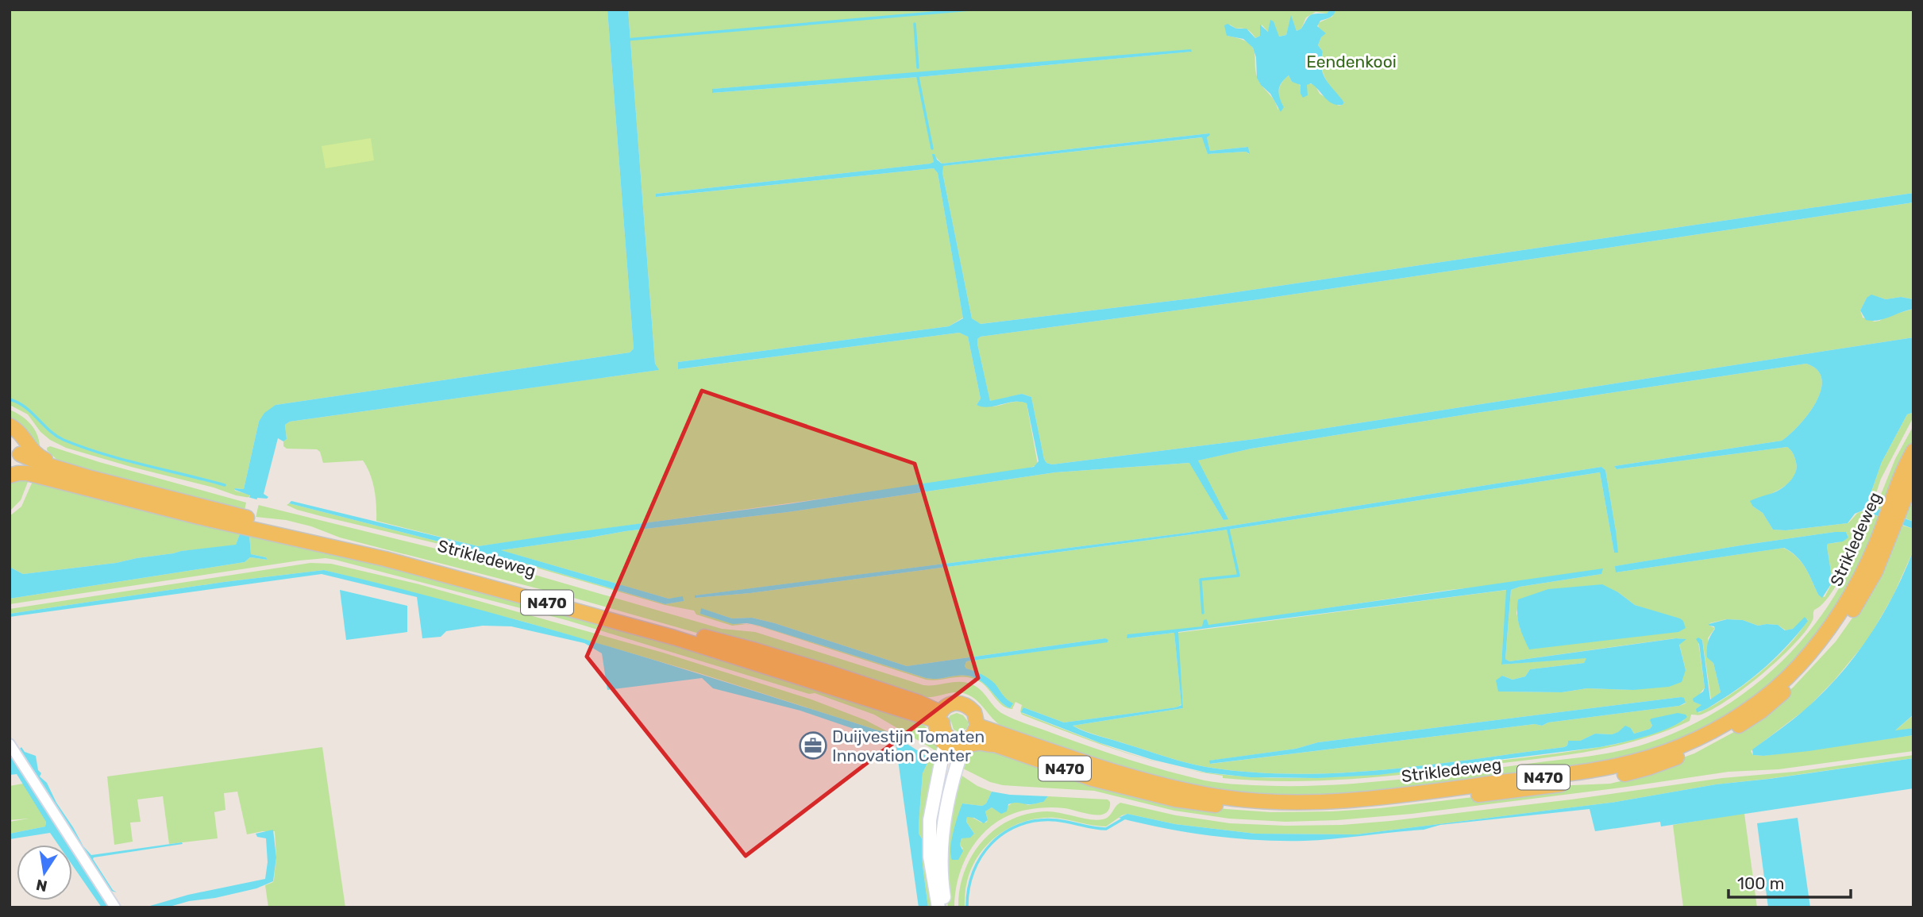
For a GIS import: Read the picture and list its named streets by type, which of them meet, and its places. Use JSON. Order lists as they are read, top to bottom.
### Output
{
  "streets": {
    "main road": ["Strikledeweg", "N470"]
  },
  "crossings": [
    ["Strikledeweg", "N470"]
  ],
  "parks": ["Eendenkooi"],
  "places": {
    "office": ["Duijvestijn Tomaten Innovation Center"]
  },
  "scale_bar": "100 m",
  "north": "bottom"
}
